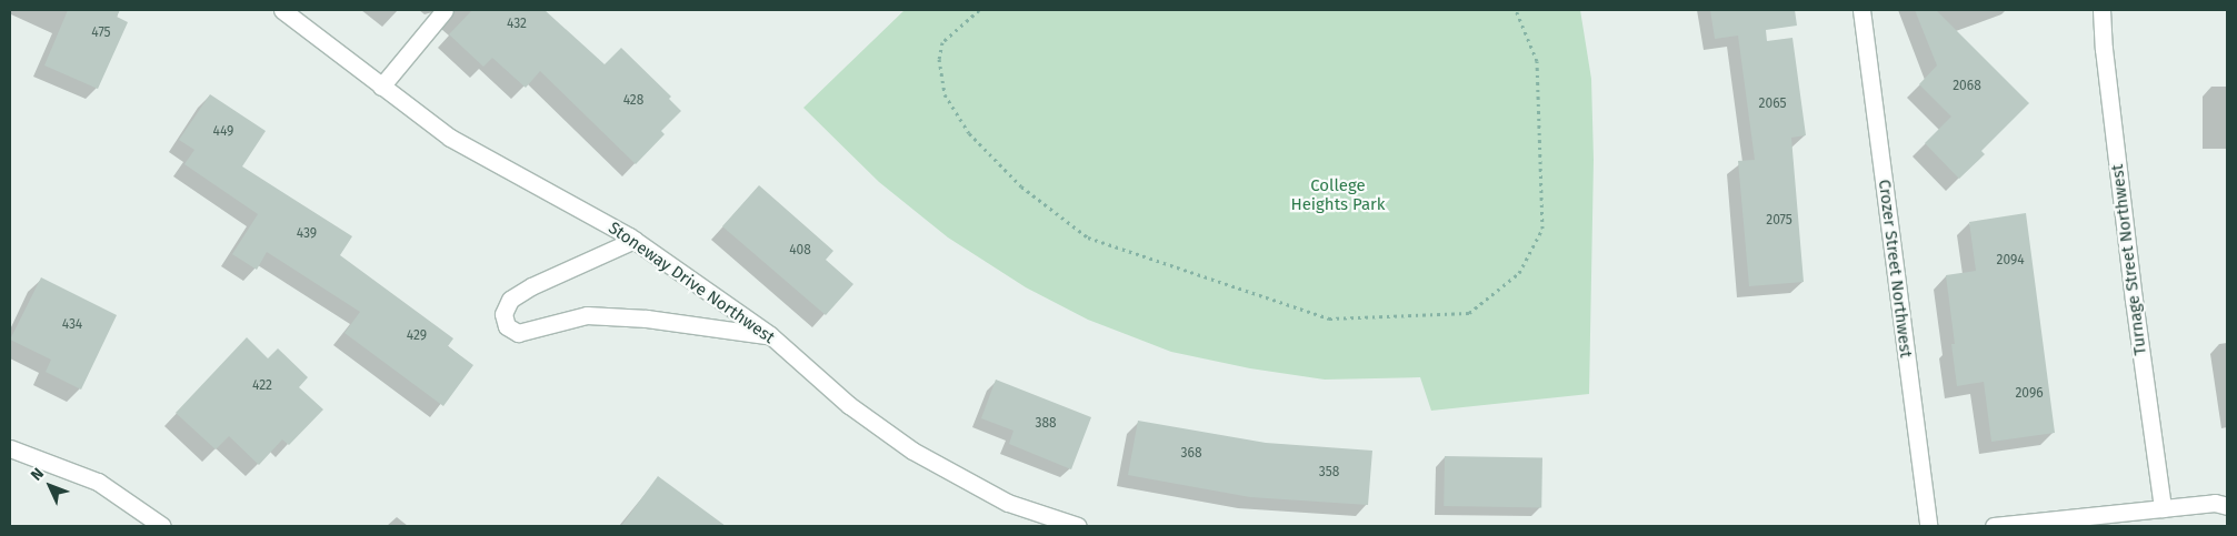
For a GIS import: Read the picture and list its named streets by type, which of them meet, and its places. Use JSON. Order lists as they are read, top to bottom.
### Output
{
  "streets": {
    "street": ["Turnage Street Northwest", "Crozer Street Northwest", "Stoneway Drive Northwest"]
  },
  "parks": ["College Heights Park"],
  "house_numbers": [
    "432",
    "475",
    "2068",
    "428",
    "2065",
    "449",
    "2075",
    "439",
    "408",
    "2094",
    "434",
    "429",
    "422",
    "2096",
    "388",
    "368",
    "358"
  ],
  "north": "top left"
}
